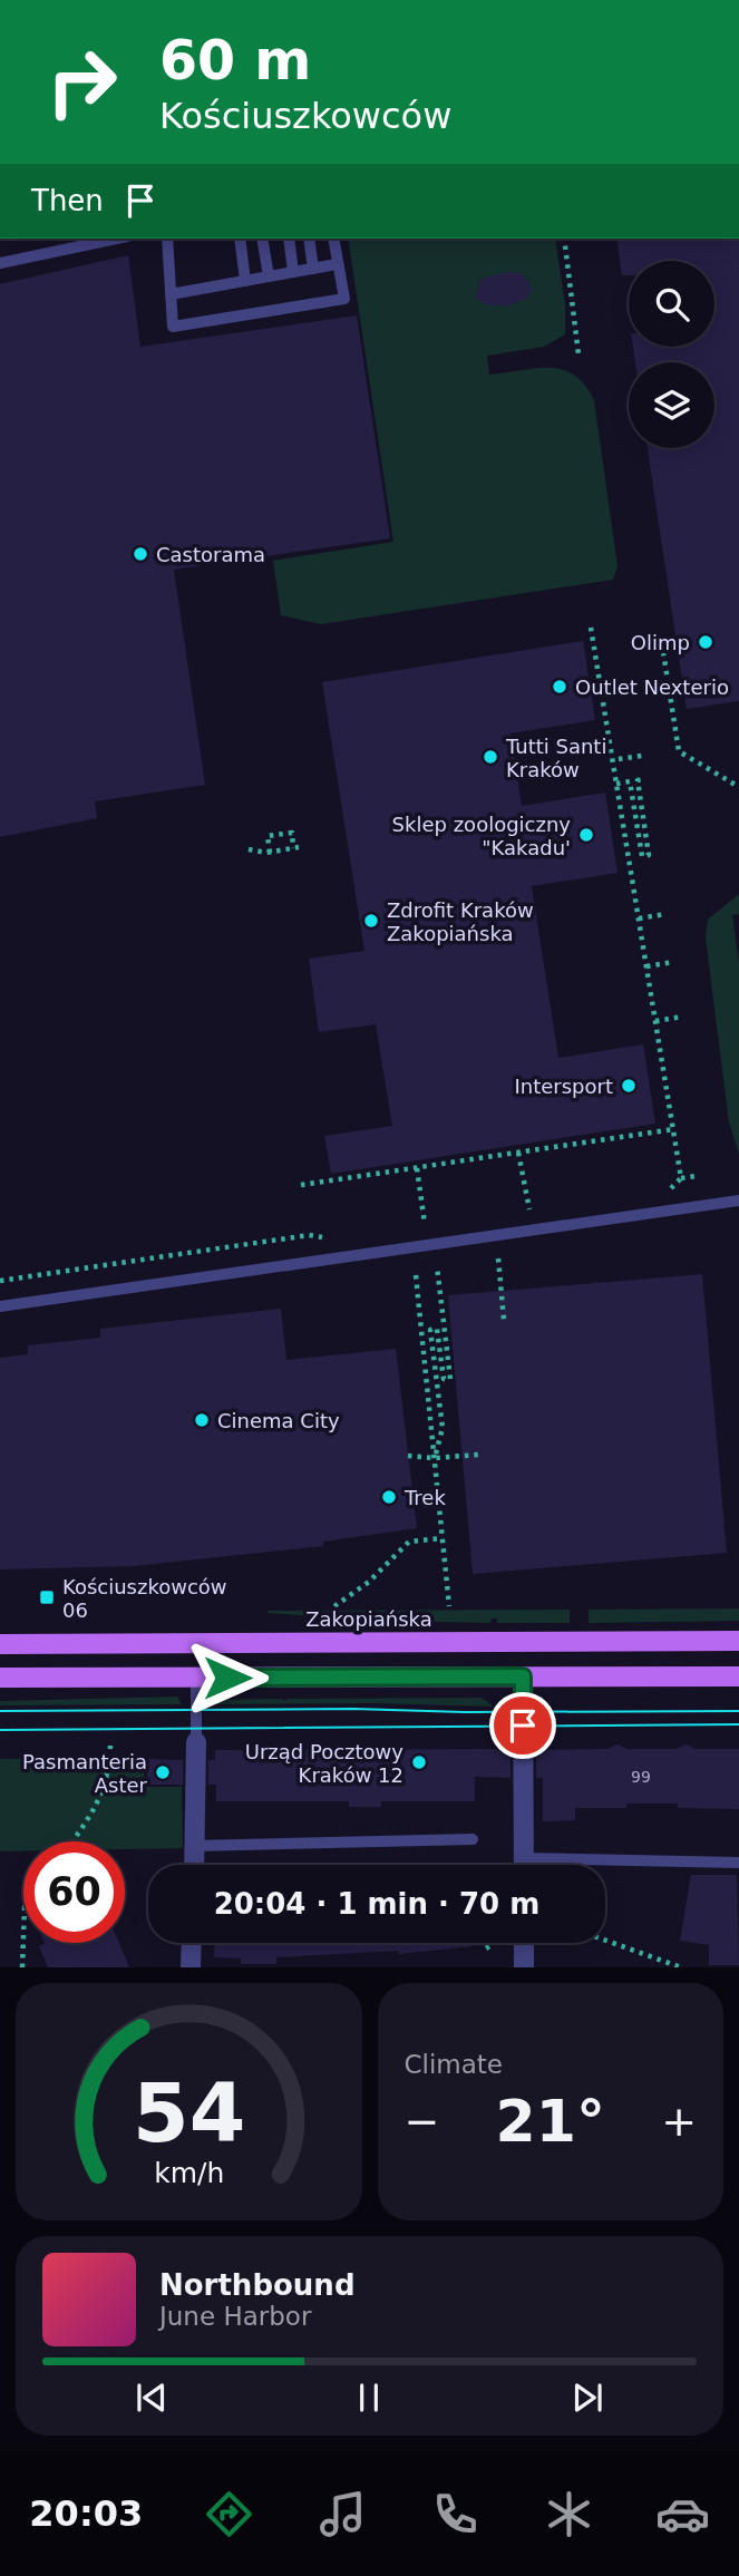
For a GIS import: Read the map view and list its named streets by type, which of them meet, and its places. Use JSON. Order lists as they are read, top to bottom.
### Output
{
  "streets": {
    "main road": ["Zakopiańska"]
  },
  "places": {
    "other": [
      "Castorama",
      "Olimp",
      "Outlet Nexterio",
      "Tutti Santi Kraków",
      "Sklep zoologiczny \"Kakadu'",
      "Zdrofit Kraków Zakopiańska",
      "Intersport",
      "Cinema City",
      "Trek",
      "Urząd Pocztowy Kraków 12",
      "Pasmanteria Aster"
    ],
    "transit": ["Kościuszkowców 06"]
  },
  "house_numbers": ["99"],
  "page": {
    "turn": ["60 m", "Kościuszkowców"],
    "then": "Then",
    "limit": "60",
    "trip": "20:04 · 1 min · 70 m",
    "tile": "Climate",
    "heat": ["−", "21°", "+"],
    "song": ["Northbound", "June Harbor"],
    "tabs": "20:03",
    "gauge": ["54", "km/h"]
  }
}
